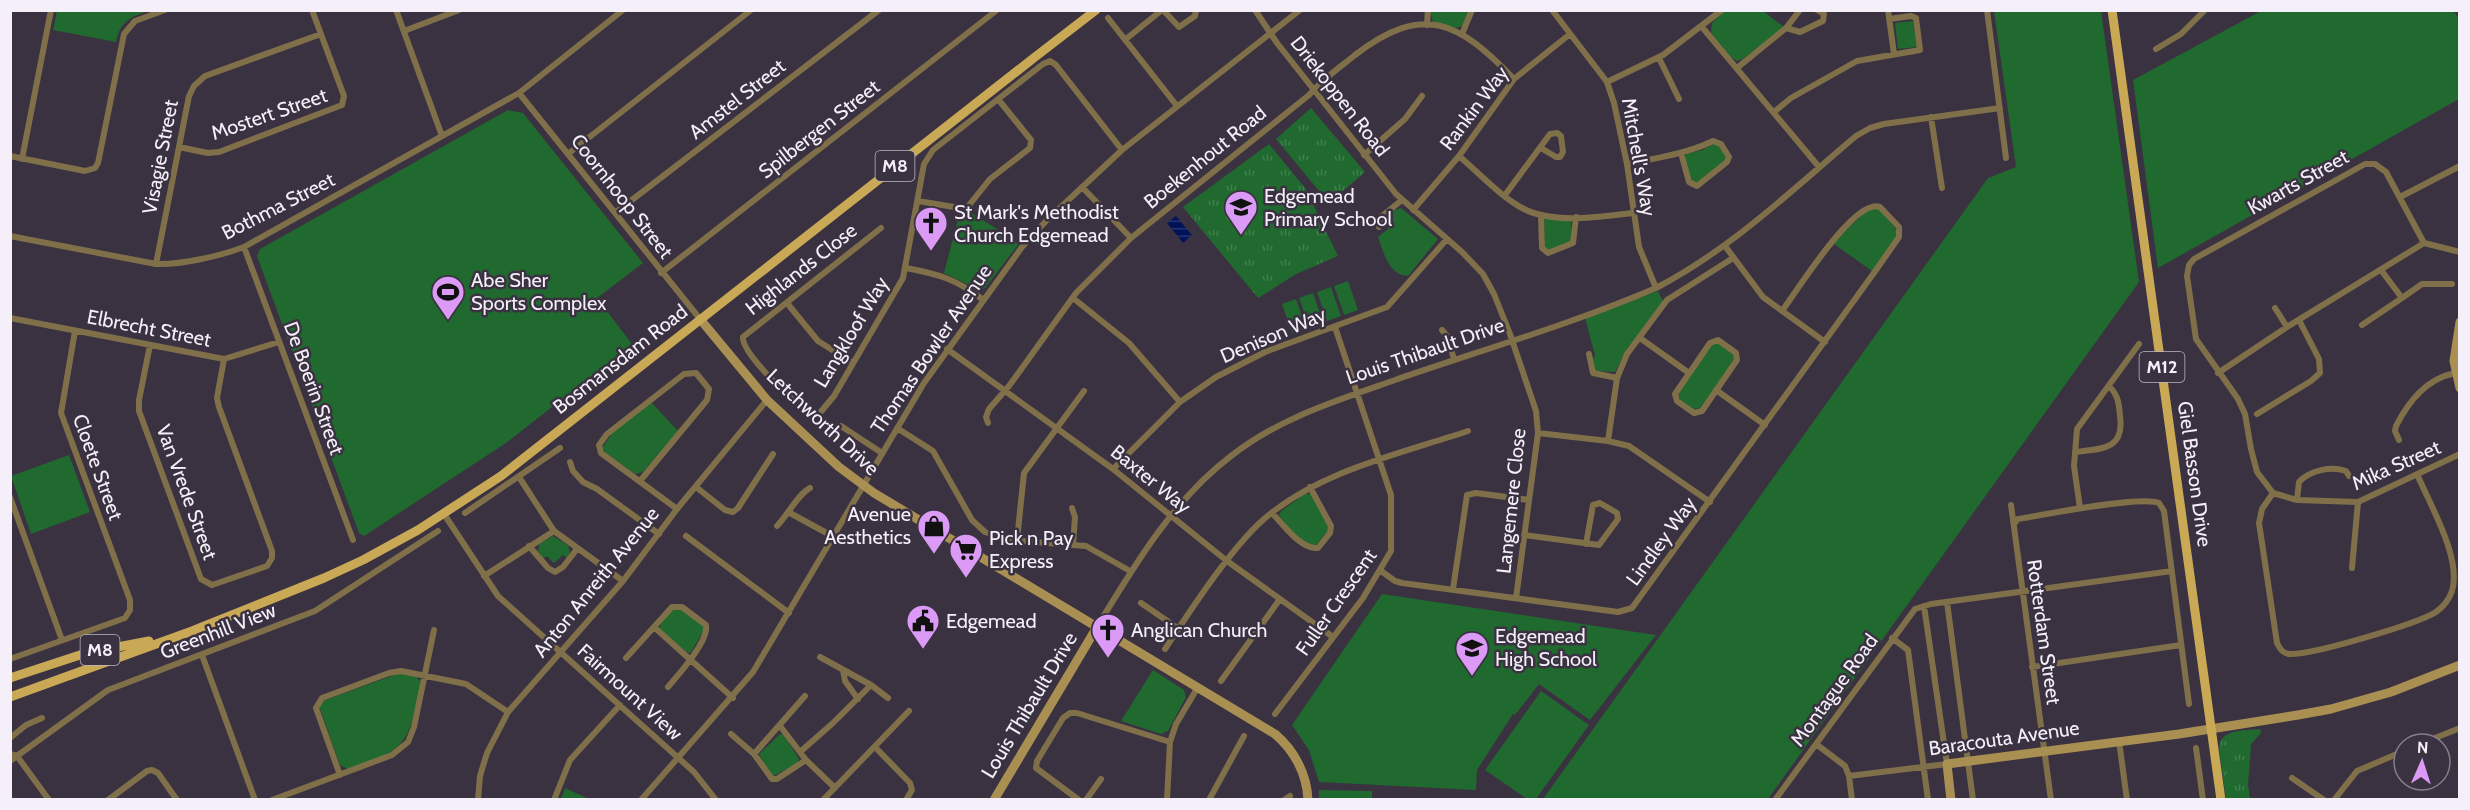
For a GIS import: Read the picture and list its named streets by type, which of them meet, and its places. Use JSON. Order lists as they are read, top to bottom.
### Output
{
  "streets": {
    "main road": [
      "M8",
      "Bosmansdam Road",
      "M12",
      "Giel Basson Drive"
    ],
    "street": [
      "Driekoppen Road",
      "Amstel Street",
      "Rankin Way",
      "Mostert Street",
      "Spilbergen Street",
      "Visagie Street",
      "Boekenhout Road",
      "Mitchell's Way",
      "Kwarts Street",
      "Coornhoop Street",
      "Bothma Street",
      "Highlands Close",
      "Elbrecht Street",
      "Langkloof Way",
      "Denison Way",
      "Thomas Bowler Avenue",
      "Louis Thibault Drive",
      "De Boerin Street",
      "Letchworth Drive",
      "Mika Street",
      "Cloete Street",
      "Baxter Way",
      "Van Vrede Street",
      "Langemere Close",
      "Lindley Way",
      "Anton Anreith Avenue",
      "Fuller Crescent",
      "Greenhill View",
      "Rotterdam Street",
      "Montague Road",
      "Fairmount View",
      "Baracouta Avenue"
    ]
  },
  "crossings": [
    ["Driekoppen Road", "Rankin Way"],
    ["Driekoppen Road", "Boekenhout Road"],
    ["Driekoppen Road", "Denison Way"],
    ["Driekoppen Road", "Thomas Bowler Avenue"],
    ["Driekoppen Road", "Louis Thibault Drive"],
    ["Driekoppen Road", "Langemere Close"],
    ["Amstel Street", "Coornhoop Street"],
    ["Rankin Way", "Mitchell's Way"],
    ["Mostert Street", "Visagie Street"],
    ["Spilbergen Street", "Coornhoop Street"],
    ["Visagie Street", "Bothma Street"],
    ["Boekenhout Road", "Baxter Way"],
    ["Mitchell's Way", "Louis Thibault Drive"],
    ["Coornhoop Street", "Bothma Street"],
    ["Coornhoop Street", "Bosmansdam Road"],
    ["Coornhoop Street", "Letchworth Drive"],
    ["Bothma Street", "De Boerin Street"],
    ["Highlands Close", "Langkloof Way"],
    ["Elbrecht Street", "De Boerin Street"],
    ["Elbrecht Street", "Cloete Street"],
    ["Elbrecht Street", "Van Vrede Street"],
    ["Langkloof Way", "Thomas Bowler Avenue"],
    ["Denison Way", "Baxter Way"],
    ["Denison Way", "Fuller Crescent"],
    ["Thomas Bowler Avenue", "Letchworth Drive"],
    ["Thomas Bowler Avenue", "Baxter Way"],
    ["Thomas Bowler Avenue", "Fairmount View"],
    ["Louis Thibault Drive", "Letchworth Drive"],
    ["Louis Thibault Drive", "Baxter Way"],
    ["Louis Thibault Drive", "Langemere Close"],
    ["Louis Thibault Drive", "Fuller Crescent"],
    ["Bosmansdam Road", "Letchworth Drive"],
    ["Bosmansdam Road", "Fairmount View"],
    ["Letchworth Drive", "Anton Anreith Avenue"],
    ["Giel Basson Drive", "Baracouta Avenue"],
    ["Baxter Way", "Fuller Crescent"],
    ["Langemere Close", "Lindley Way"],
    ["Lindley Way", "Fuller Crescent"],
    ["Anton Anreith Avenue", "Fairmount View"],
    ["Rotterdam Street", "Baracouta Avenue"]
  ],
  "places": {
    "school or university": ["Edgemead Primary School", "Edgemead High School"],
    "church": ["St Mark's Methodist Church Edgemead", "Anglican Church"],
    "sports": ["Abe Sher Sports Complex"],
    "shop": ["Avenue Aesthetics"],
    "supermarket": ["Pick n Pay Express"],
    "public building": ["Edgemead"]
  },
  "north": "top"
}
